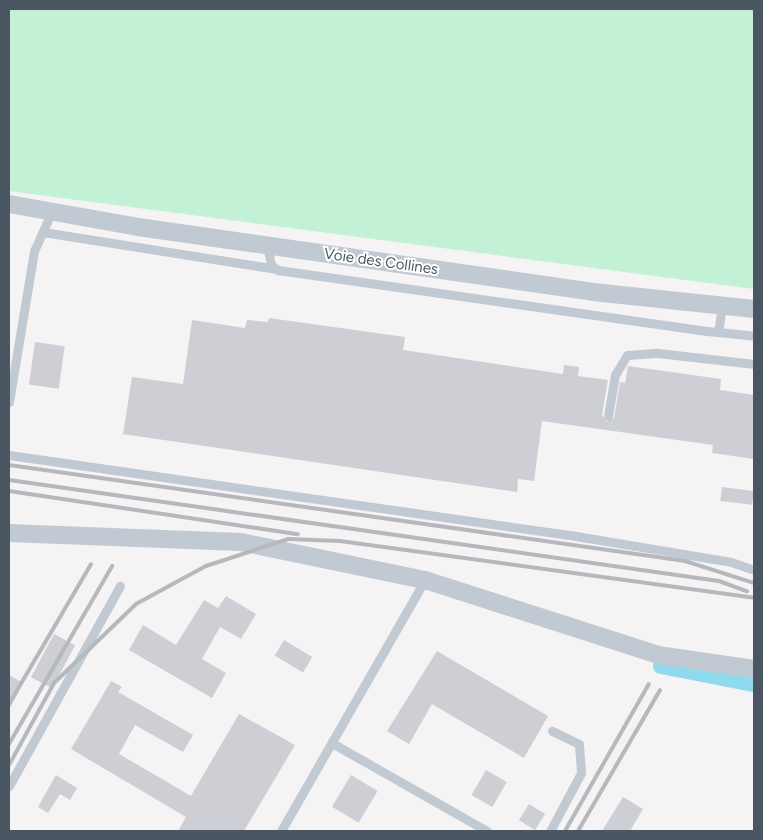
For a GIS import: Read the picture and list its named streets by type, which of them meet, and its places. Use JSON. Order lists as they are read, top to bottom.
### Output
{
  "streets": {
    "street": ["Voie des Collines"]
  }
}
